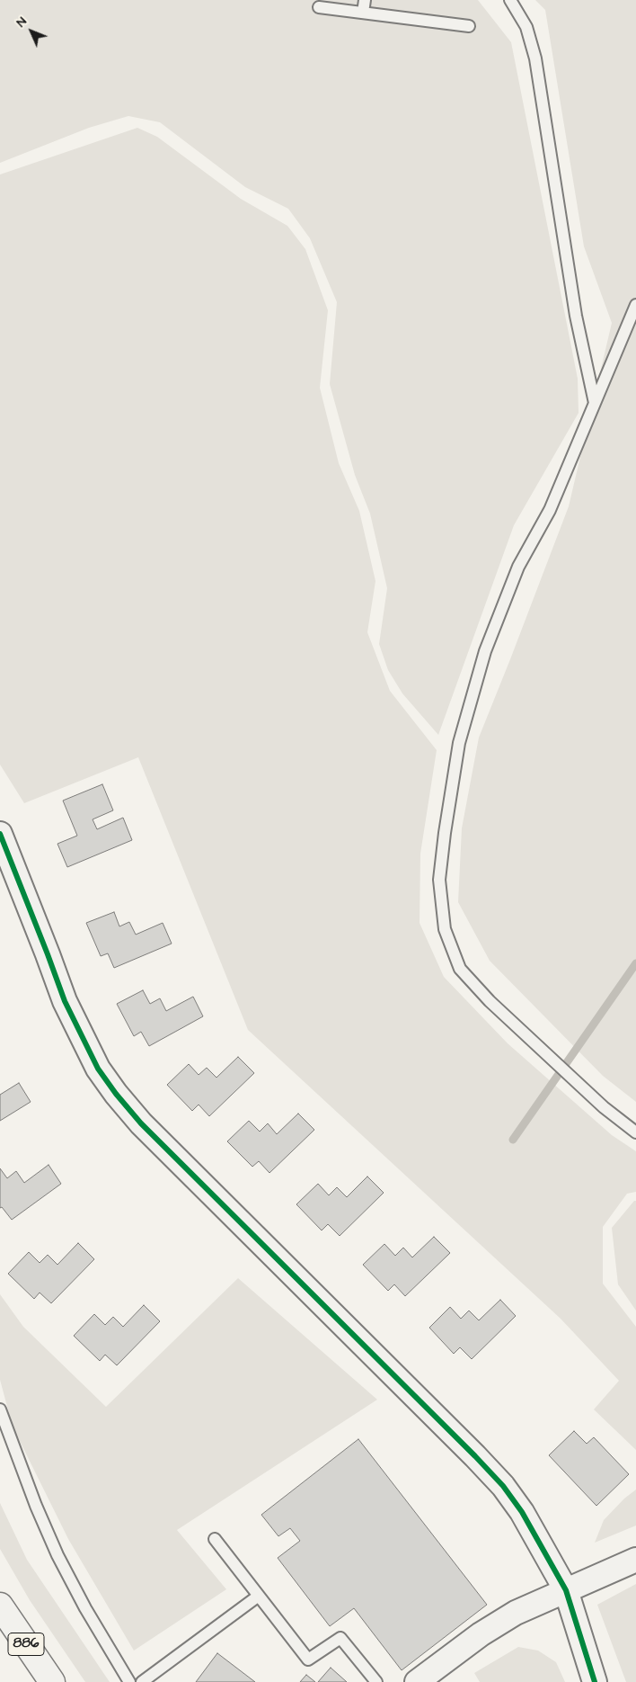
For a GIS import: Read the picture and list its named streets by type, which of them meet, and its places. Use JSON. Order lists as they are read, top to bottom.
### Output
{
  "streets": {
    "main road": ["886"]
  },
  "north": "top left"
}
